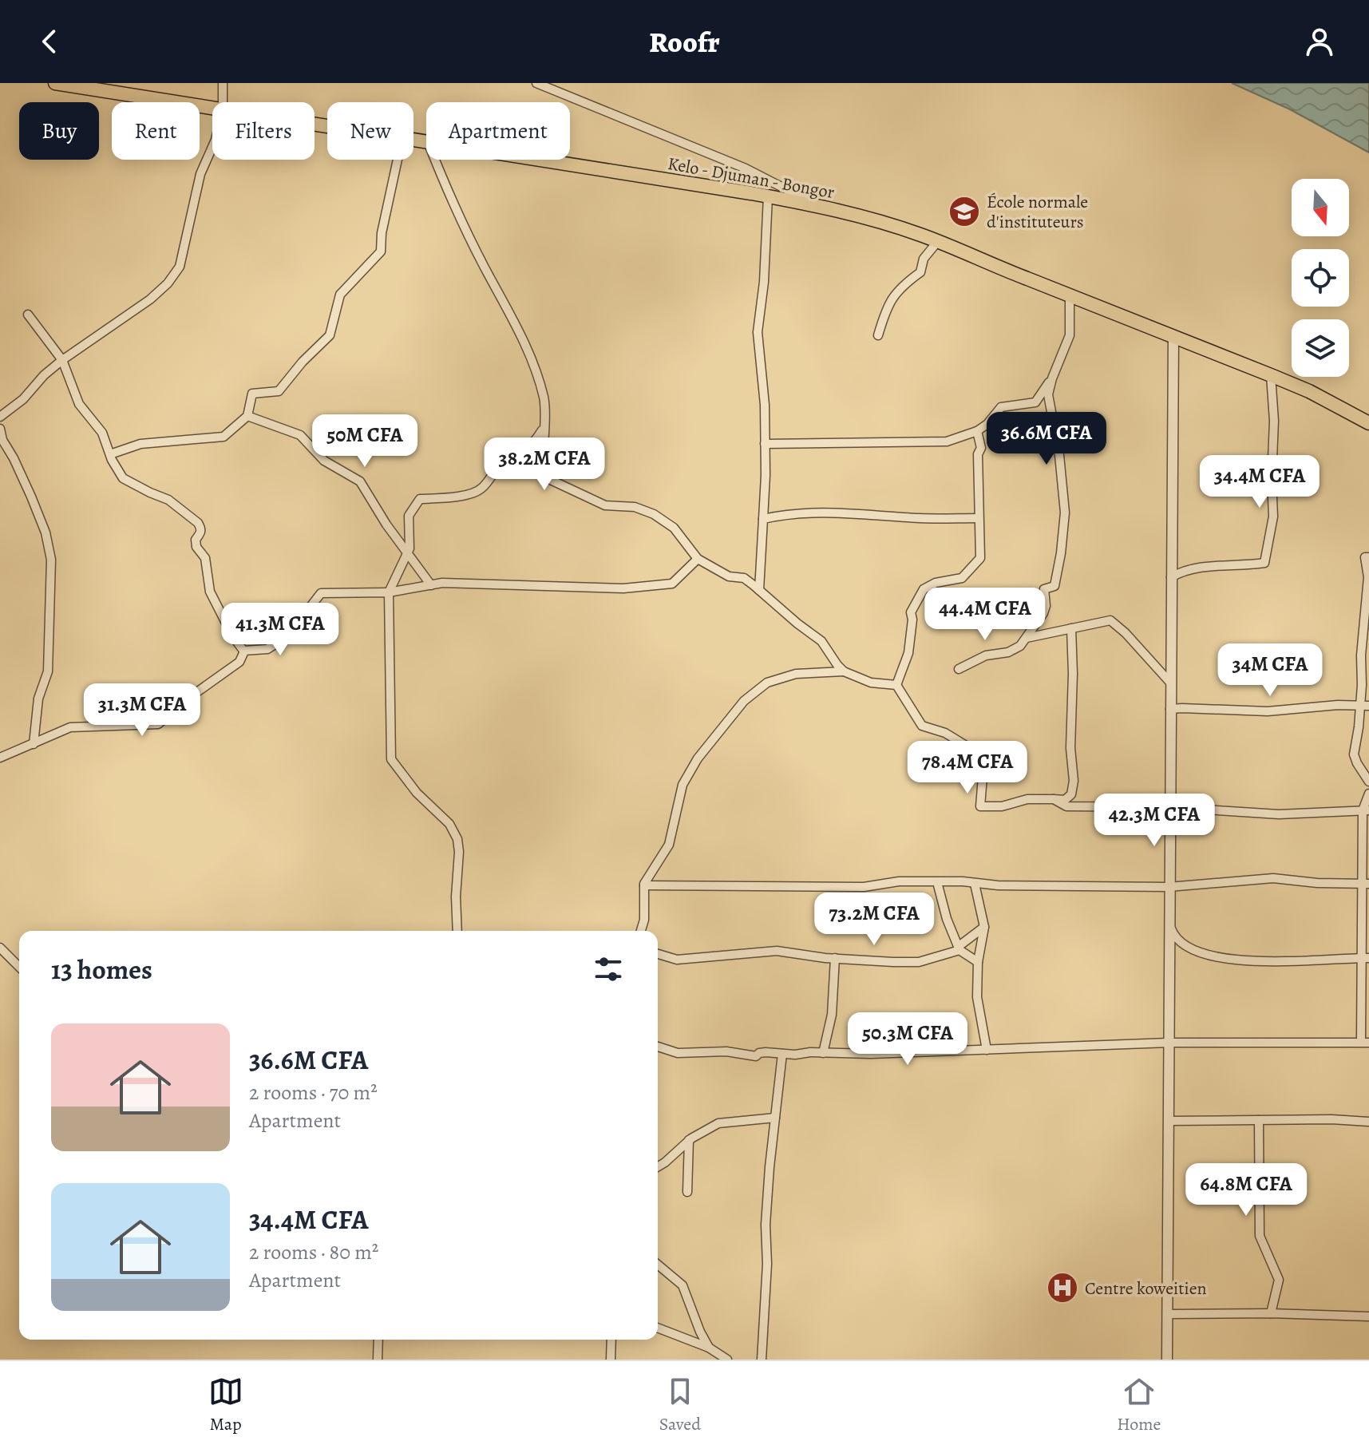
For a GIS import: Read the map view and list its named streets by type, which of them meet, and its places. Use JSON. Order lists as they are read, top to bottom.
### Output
{
  "streets": {
    "highway": ["Kelo - Djuman - Bongor"]
  },
  "places": {
    "school or university": ["École normale d'instituteurs"],
    "hospital": ["Centre koweitien"]
  },
  "north": "bottom",
  "page": {
    "header": "Roofr",
    "chip": [
      "Buy",
      "Rent",
      "Filters",
      "New",
      "Apartment"
    ],
    "price": [
      "36.6M CFA",
      "50M CFA",
      "38.2M CFA",
      "34.4M CFA",
      "44.4M CFA",
      "41.3M CFA",
      "34M CFA",
      "31.3M CFA",
      "78.4M CFA",
      "42.3M CFA",
      "73.2M CFA",
      "50.3M CFA",
      "64.8M CFA"
    ],
    "heading": "13 homes",
    "list": [
      {
        "name": "36.6M CFA",
        "note": "2 rooms · 70 m² · Apartment"
      },
      {
        "name": "34.4M CFA",
        "note": "2 rooms · 80 m² · Apartment"
      }
    ],
    "tabs": ["Map", "Saved", "Home"]
  }
}
